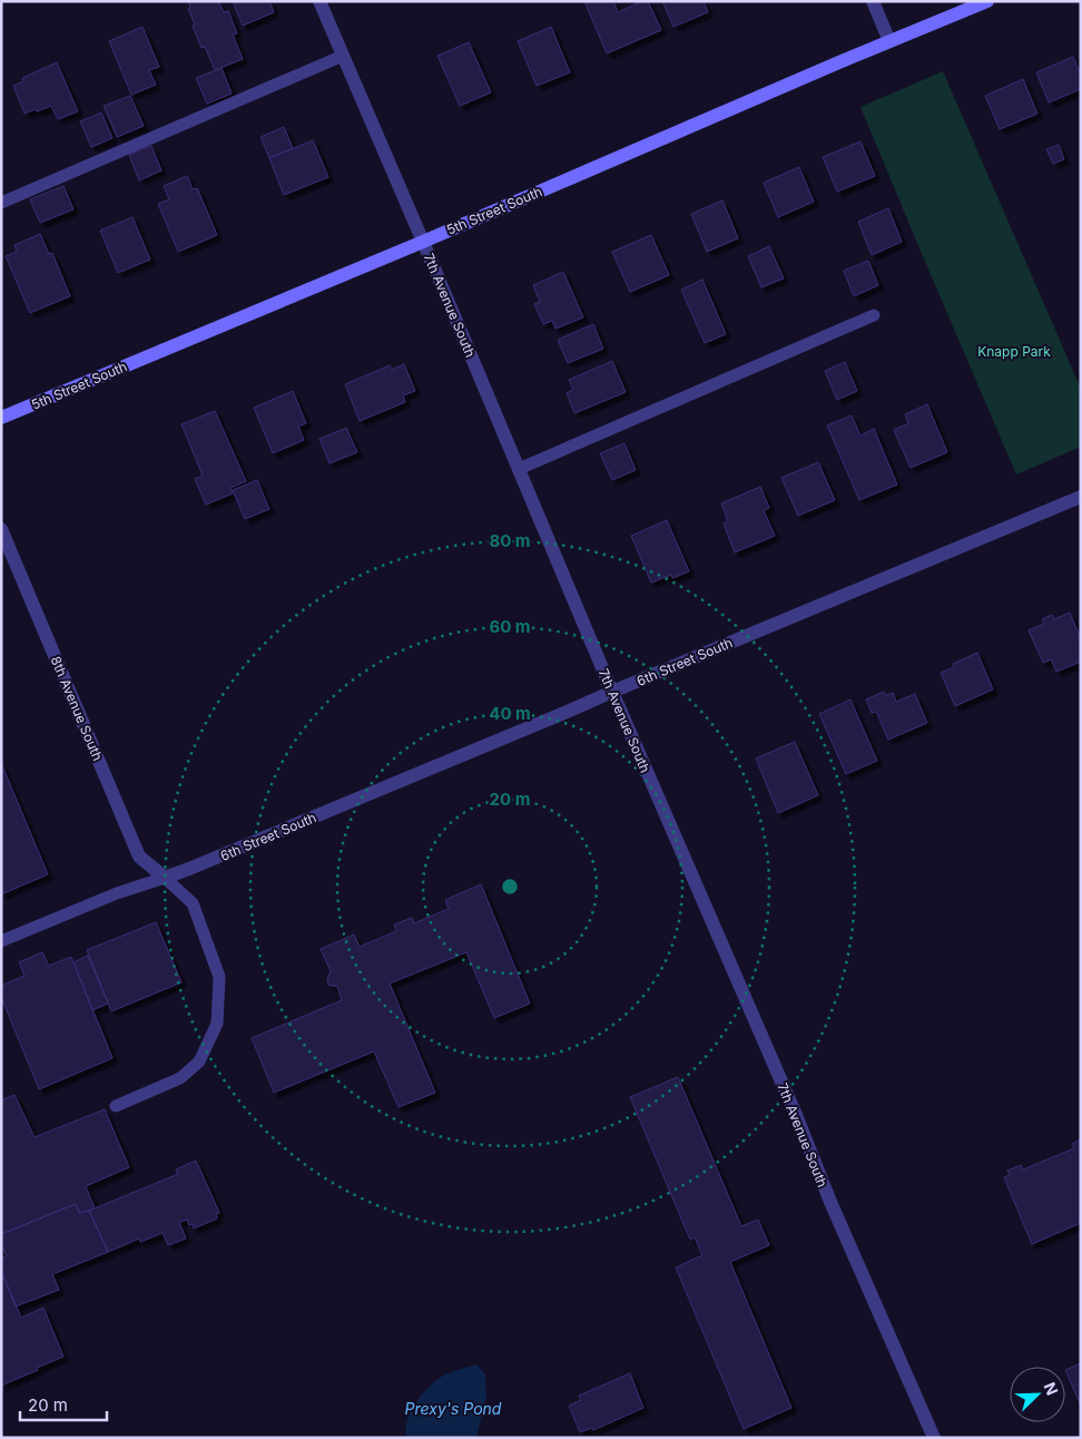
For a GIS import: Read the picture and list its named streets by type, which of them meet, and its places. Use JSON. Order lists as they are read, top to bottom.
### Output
{
  "streets": {
    "street": [
      "5th Street South",
      "7th Avenue South",
      "6th Street South",
      "8th Avenue South"
    ]
  },
  "crossings": [
    ["5th Street South", "7th Avenue South"],
    ["7th Avenue South", "6th Street South"],
    ["6th Street South", "8th Avenue South"]
  ],
  "water": ["Prexy's Pond"],
  "parks": ["Knapp Park"],
  "scale_bar": "20 m",
  "north": "top right",
  "rings": [
    "80 m",
    "60 m",
    "40 m",
    "20 m"
  ]
}
